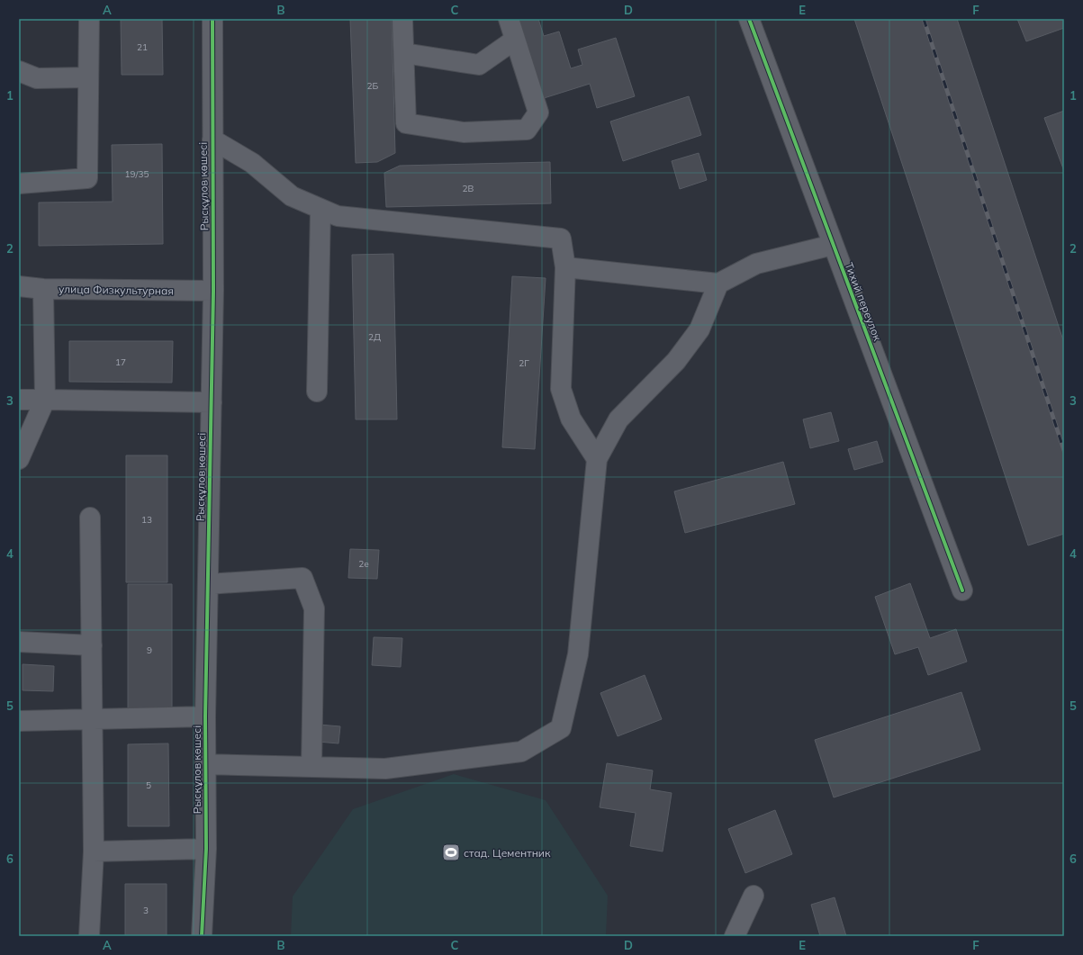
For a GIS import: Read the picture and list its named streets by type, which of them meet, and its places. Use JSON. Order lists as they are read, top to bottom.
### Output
{
  "streets": {
    "street": ["Рысқұлов көшесі", "улица Физкультурная", "Тихий переулок"]
  },
  "crossings": [
    ["Рысқұлов көшесі", "улица Физкультурная"]
  ],
  "places": {
    "sports": ["стад. Цементник"]
  },
  "house_numbers": [
    "21",
    "2Б",
    "19/35",
    "2В",
    "2Д",
    "17",
    "2Г",
    "13",
    "2е",
    "9",
    "5",
    "3"
  ],
  "grid": {
    "columns": [
      "A",
      "B",
      "C",
      "D",
      "E",
      "F"
    ],
    "rows": [
      "1",
      "2",
      "3",
      "4",
      "5",
      "6"
    ]
  }
}
